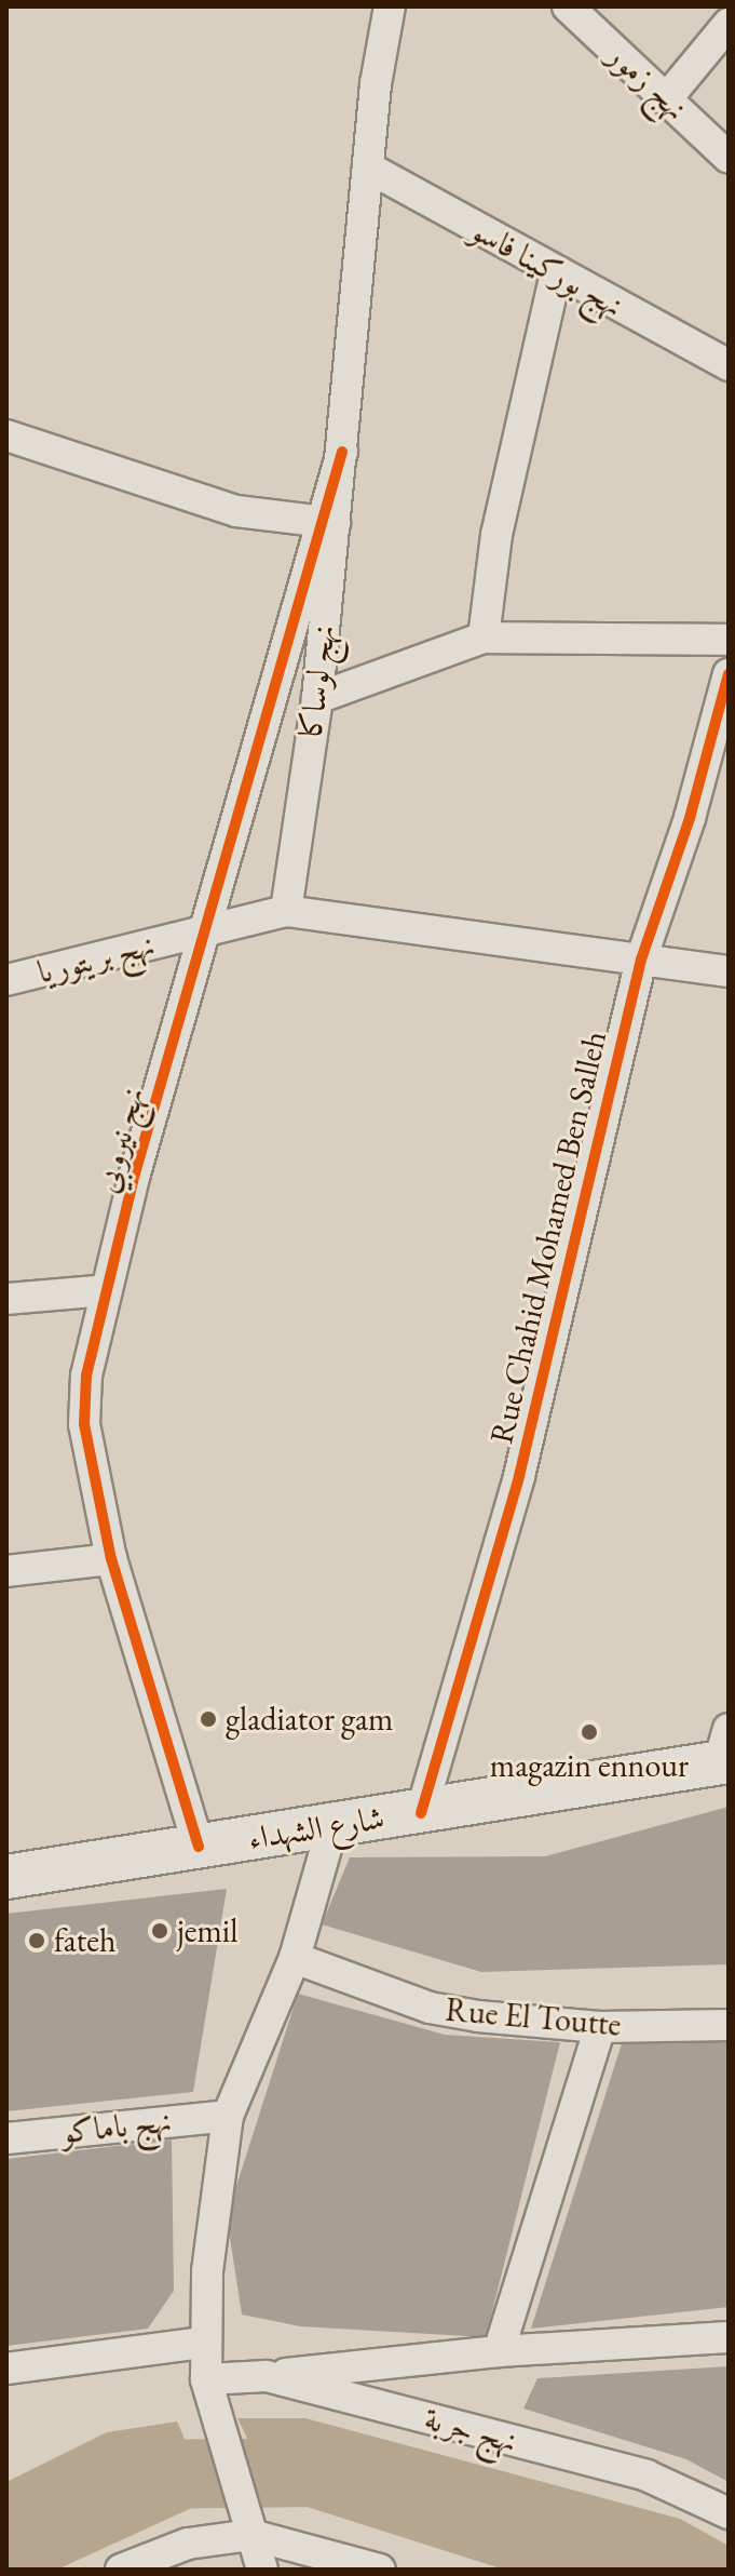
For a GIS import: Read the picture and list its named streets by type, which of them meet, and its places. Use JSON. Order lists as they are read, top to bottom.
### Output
{
  "streets": {
    "main road": ["شارع الشهداء"],
    "street": [
      "نهج زمور",
      "نهج بوركينا فاسو",
      "نهج لوساكا",
      "نهج بريتوريا",
      "نهج نيروبي",
      "Rue Chahid Mohamed Ben Salleh",
      "Rue El Toutte",
      "نهج باماكو",
      "نهج جربة"
    ]
  },
  "crossings": [
    ["نهج بوركينا فاسو", "نهج لوساكا"],
    ["نهج لوساكا", "نهج بريتوريا"],
    ["نهج لوساكا", "نهج نيروبي"],
    ["نهج بريتوريا", "نهج نيروبي"],
    ["نهج نيروبي", "شارع الشهداء"],
    ["Rue Chahid Mohamed Ben Salleh", "شارع الشهداء"]
  ],
  "places": [
    "gladiator gam",
    "magazin ennour",
    "jemil",
    "fateh"
  ]
}
